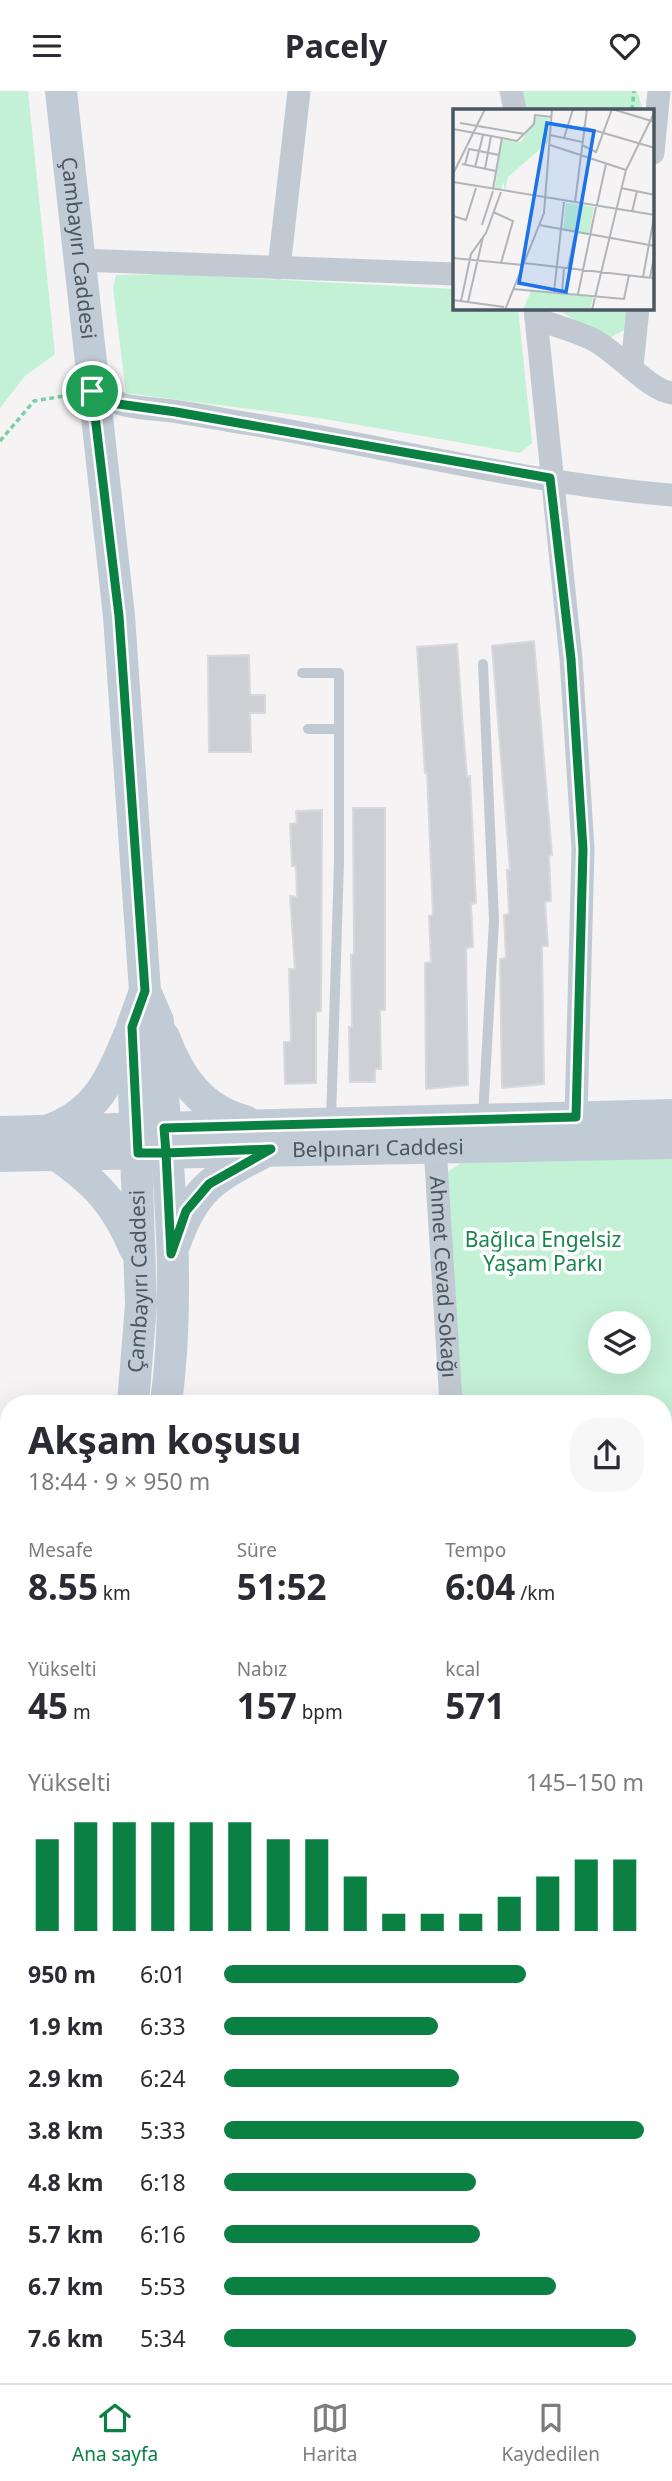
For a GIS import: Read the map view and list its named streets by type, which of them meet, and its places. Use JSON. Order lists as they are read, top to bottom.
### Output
{
  "streets": {
    "main road": ["Çambayırı Caddesi", "Belpınarı Caddesi"],
    "street": ["Ahmet Cevad Sokağı"]
  },
  "crossings": [
    ["Çambayırı Caddesi", "Belpınarı Caddesi"],
    ["Belpınarı Caddesi", "Ahmet Cevad Sokağı"]
  ],
  "parks": ["Bağlıca Engelsiz Yaşam Parkı"],
  "page": {
    "header": "Pacely",
    "heading": ["Akşam koşusu", "18:44 · 9 × 950 m"],
    "stats": [
      ["Mesafe", "8.55 km"],
      ["Süre", "51:52"],
      ["Tempo", "6:04 /km"],
      ["Yükselti", "45 m"],
      ["Nabız", "157 bpm"],
      ["kcal", "571"]
    ],
    "chart": ["Yükselti", "145–150 m"],
    "list": [
      {
        "name": "950 m",
        "note": "6:01"
      },
      {
        "name": "1.9 km",
        "note": "6:33"
      },
      {
        "name": "2.9 km",
        "note": "6:24"
      },
      {
        "name": "3.8 km",
        "note": "5:33"
      },
      {
        "name": "4.8 km",
        "note": "6:18"
      },
      {
        "name": "5.7 km",
        "note": "6:16"
      },
      {
        "name": "6.7 km",
        "note": "5:53"
      },
      {
        "name": "7.6 km",
        "note": "5:34"
      }
    ],
    "tabs": ["Ana sayfa", "Harita", "Kaydedilen"]
  }
}
